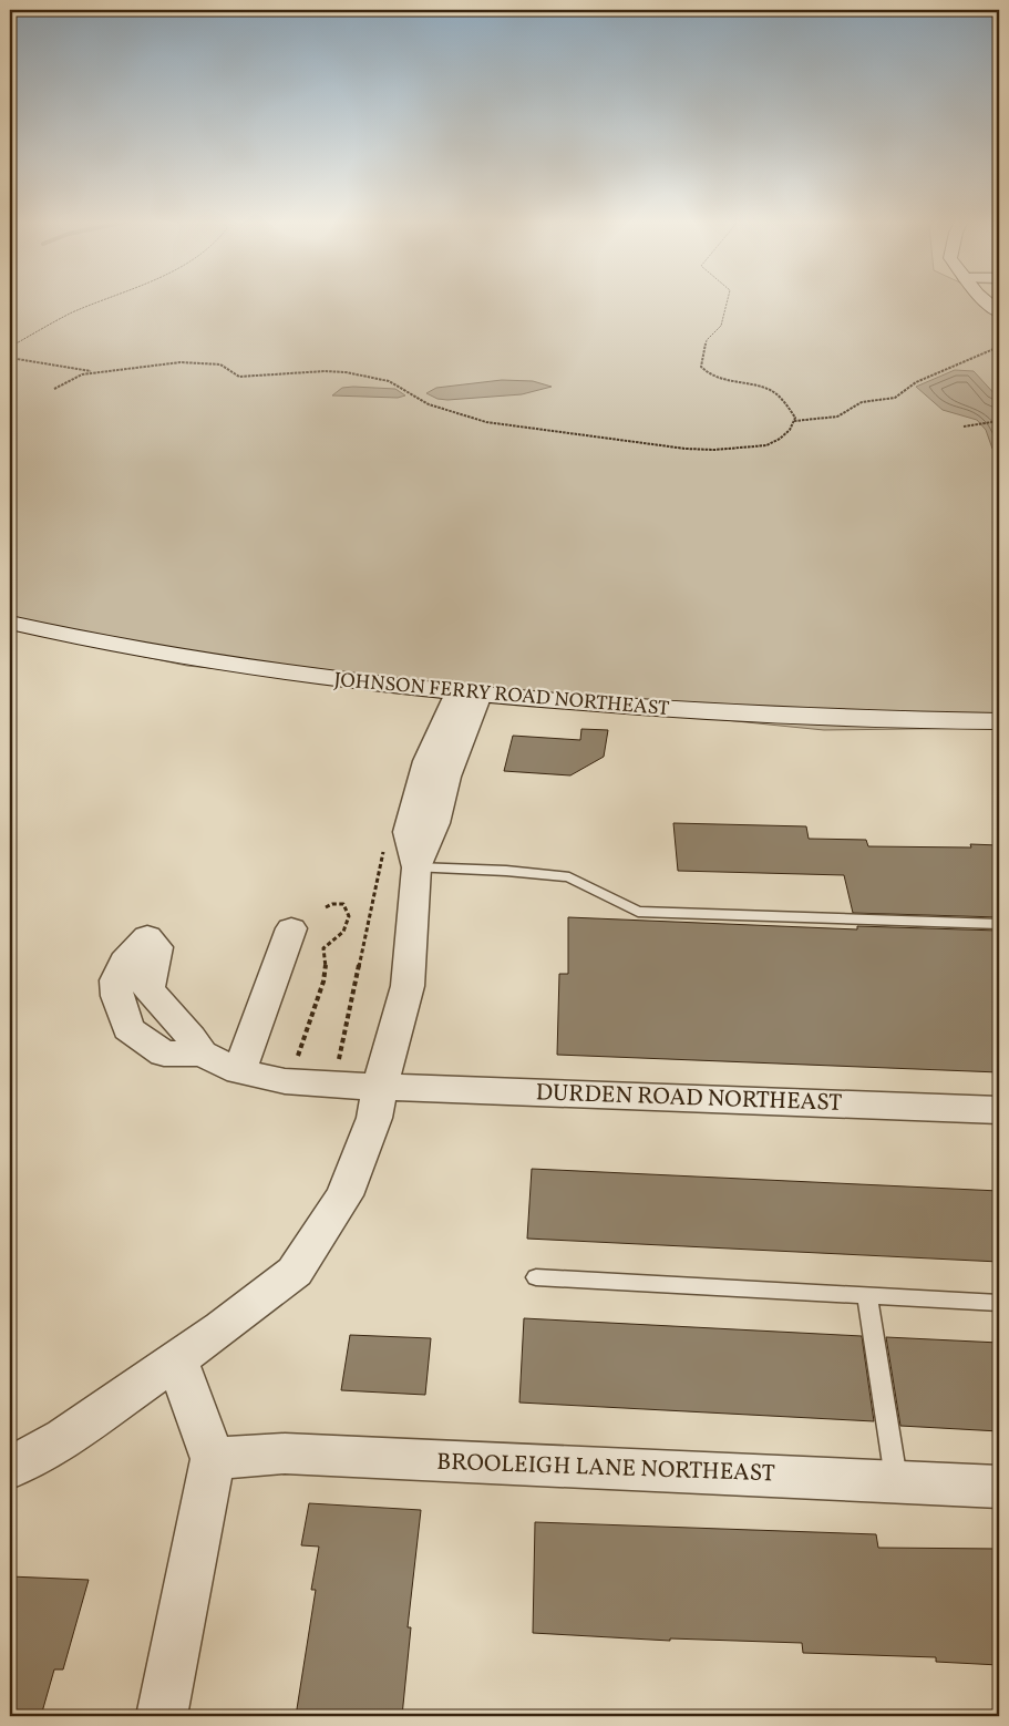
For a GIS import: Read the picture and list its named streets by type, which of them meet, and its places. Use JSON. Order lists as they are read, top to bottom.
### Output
{
  "streets": {
    "main road": ["JOHNSON FERRY ROAD NORTHEAST"],
    "street": ["DURDEN ROAD NORTHEAST", "BROOLEIGH LANE NORTHEAST"]
  }
}
